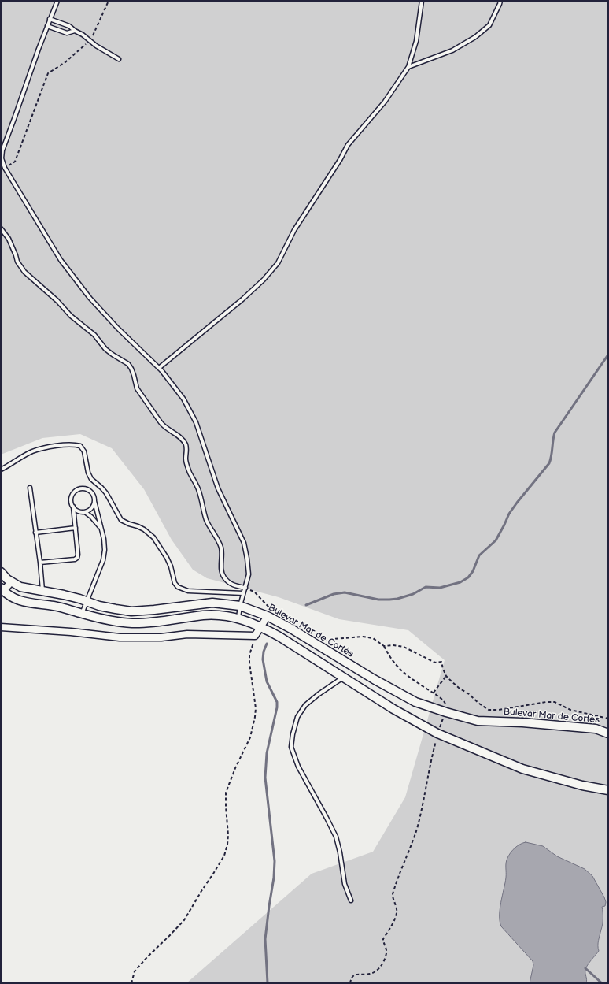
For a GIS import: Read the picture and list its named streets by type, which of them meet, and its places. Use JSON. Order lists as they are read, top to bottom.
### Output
{
  "streets": {
    "street": ["Bulevar Mar de Cortés"]
  }
}
